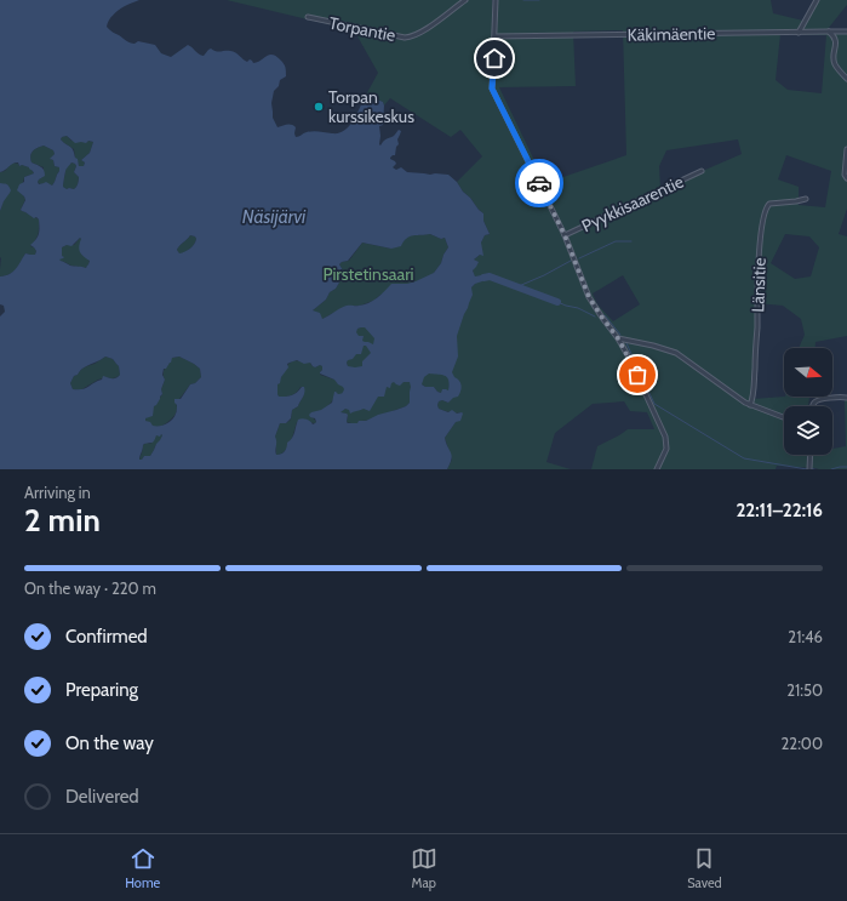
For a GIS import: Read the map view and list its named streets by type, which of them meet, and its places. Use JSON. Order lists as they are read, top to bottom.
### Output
{
  "streets": {
    "street": [
      "Torpantie",
      "Käkimäentie",
      "Pyykkisaarentie",
      "Länsitie"
    ]
  },
  "water": ["Näsijärvi"],
  "parks": ["Pirstetinsaari"],
  "places": ["Torpan kurssikeskus"],
  "north": "right",
  "page": {
    "heading": ["2 min", "Arriving in", "22:11–22:16"],
    "bar": "On the way · 220 m",
    "list": [
      ["Confirmed", "21:46"],
      ["Preparing", "21:50"],
      ["On the way", "22:00"],
      "Delivered"
    ],
    "tabs": ["Home", "Map", "Saved"]
  }
}
